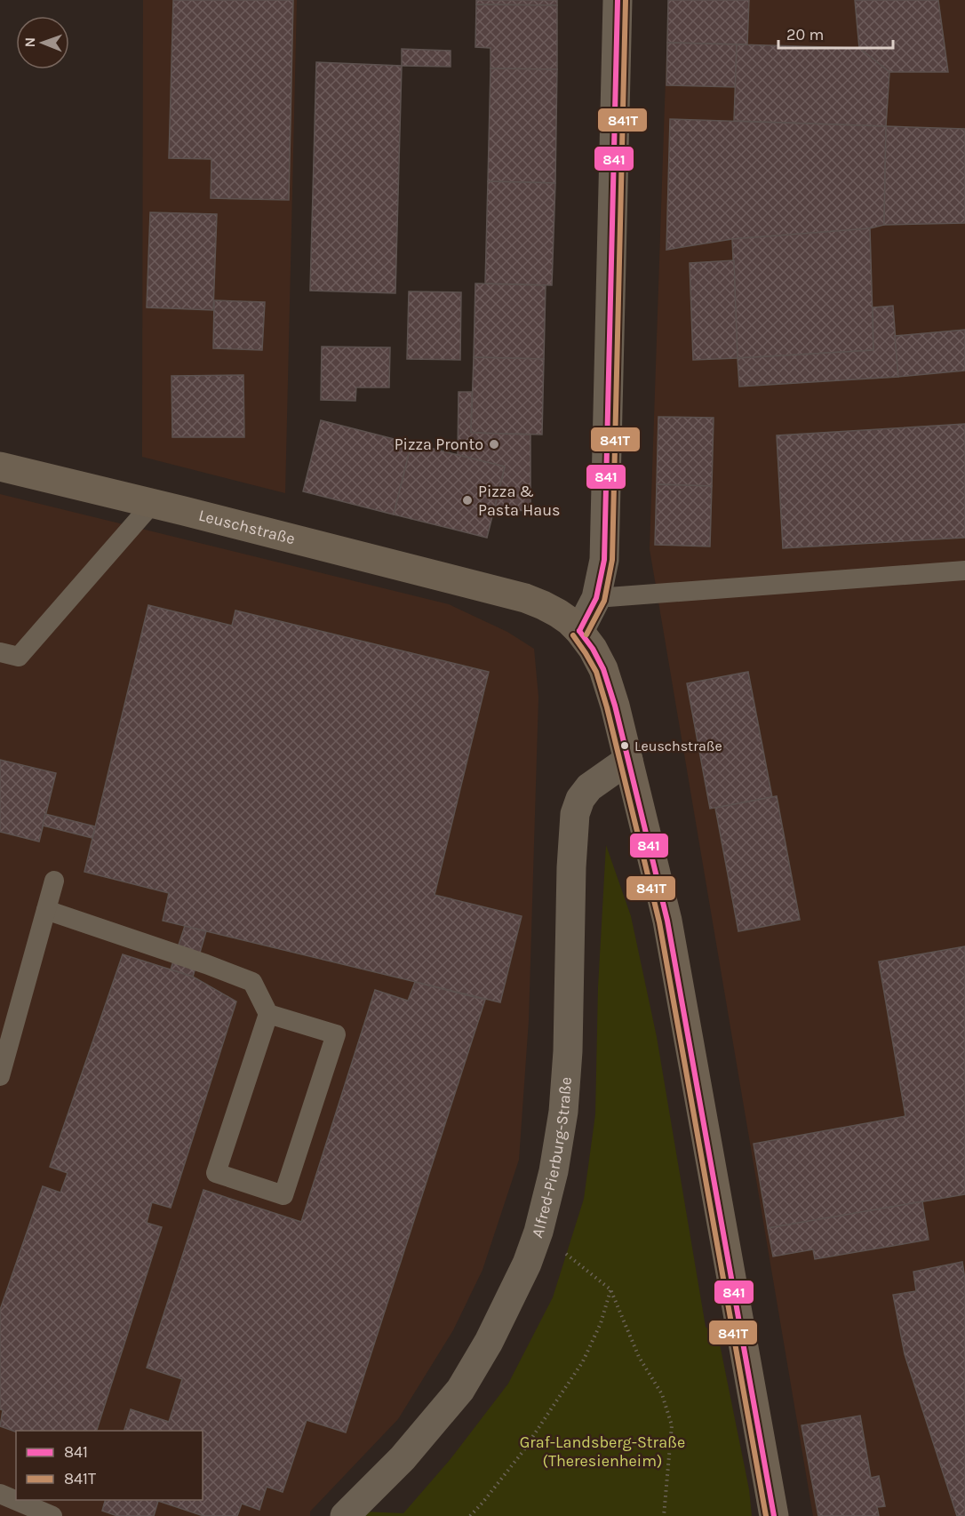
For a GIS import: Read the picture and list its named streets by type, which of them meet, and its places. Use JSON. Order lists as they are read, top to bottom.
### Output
{
  "streets": {
    "street": ["Leuschstraße", "Alfred-Pierburg-Straße"]
  },
  "crossings": [
    ["Leuschstraße", "Alfred-Pierburg-Straße"]
  ],
  "parks": ["Graf-Landsberg-Straße (Theresienheim)"],
  "places": ["Pizza Pronto", "Pizza & Pasta Haus", "Leuschstraße"],
  "lines": ["transit line 841", "transit line 841T"],
  "legend": ["841", "841T"],
  "scale_bar": "20 m",
  "north": "left"
}
